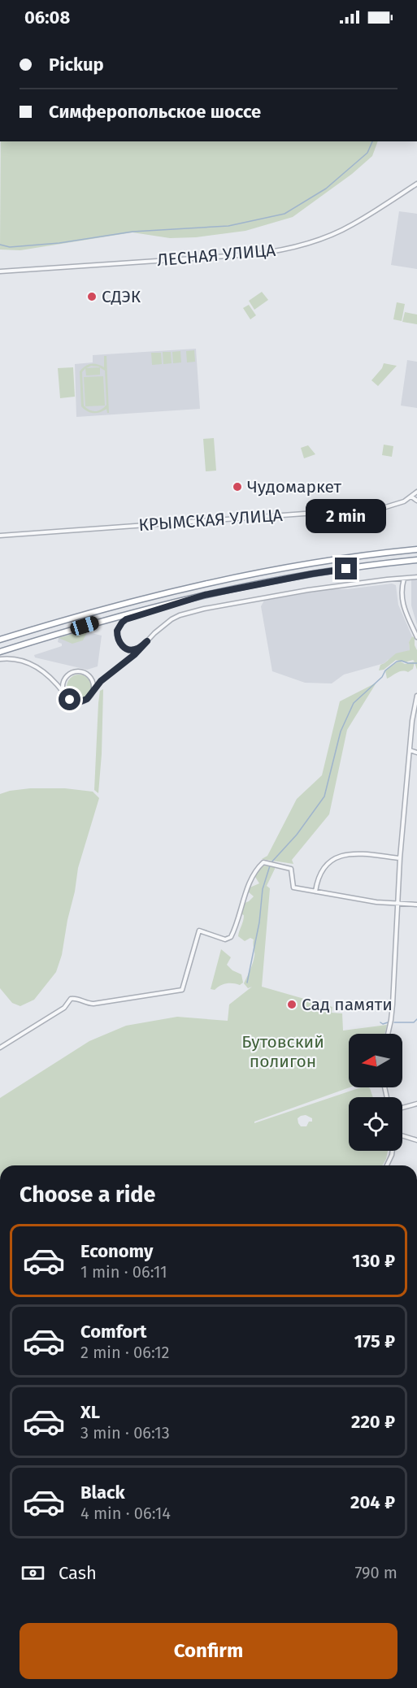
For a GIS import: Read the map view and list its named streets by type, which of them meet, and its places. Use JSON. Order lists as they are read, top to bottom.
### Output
{
  "streets": {
    "street": ["ЛЕСНАЯ УЛИЦА", "КРЫМСКАЯ УЛИЦА"]
  },
  "parks": ["Бутовский полигон"],
  "places": ["СДЭК", "Чудомаркет", "Сад памяти"],
  "north": "left",
  "page": {
    "status": "06:08",
    "banner": ["Pickup", "Симферопольское шоссе"],
    "bubble": "2 min",
    "heading": "Choose a ride",
    "list": [
      {
        "name": "Economy",
        "note": "1 min · 06:11",
        "value": "130 ₽"
      },
      {
        "name": "Comfort",
        "note": "2 min · 06:12",
        "value": "175 ₽"
      },
      {
        "name": "XL",
        "note": "3 min · 06:13",
        "value": "220 ₽"
      },
      {
        "name": "Black",
        "note": "4 min · 06:14",
        "value": "204 ₽"
      }
    ],
    "pay": ["Cash", "790 m"],
    "buttons": "Confirm"
  }
}
